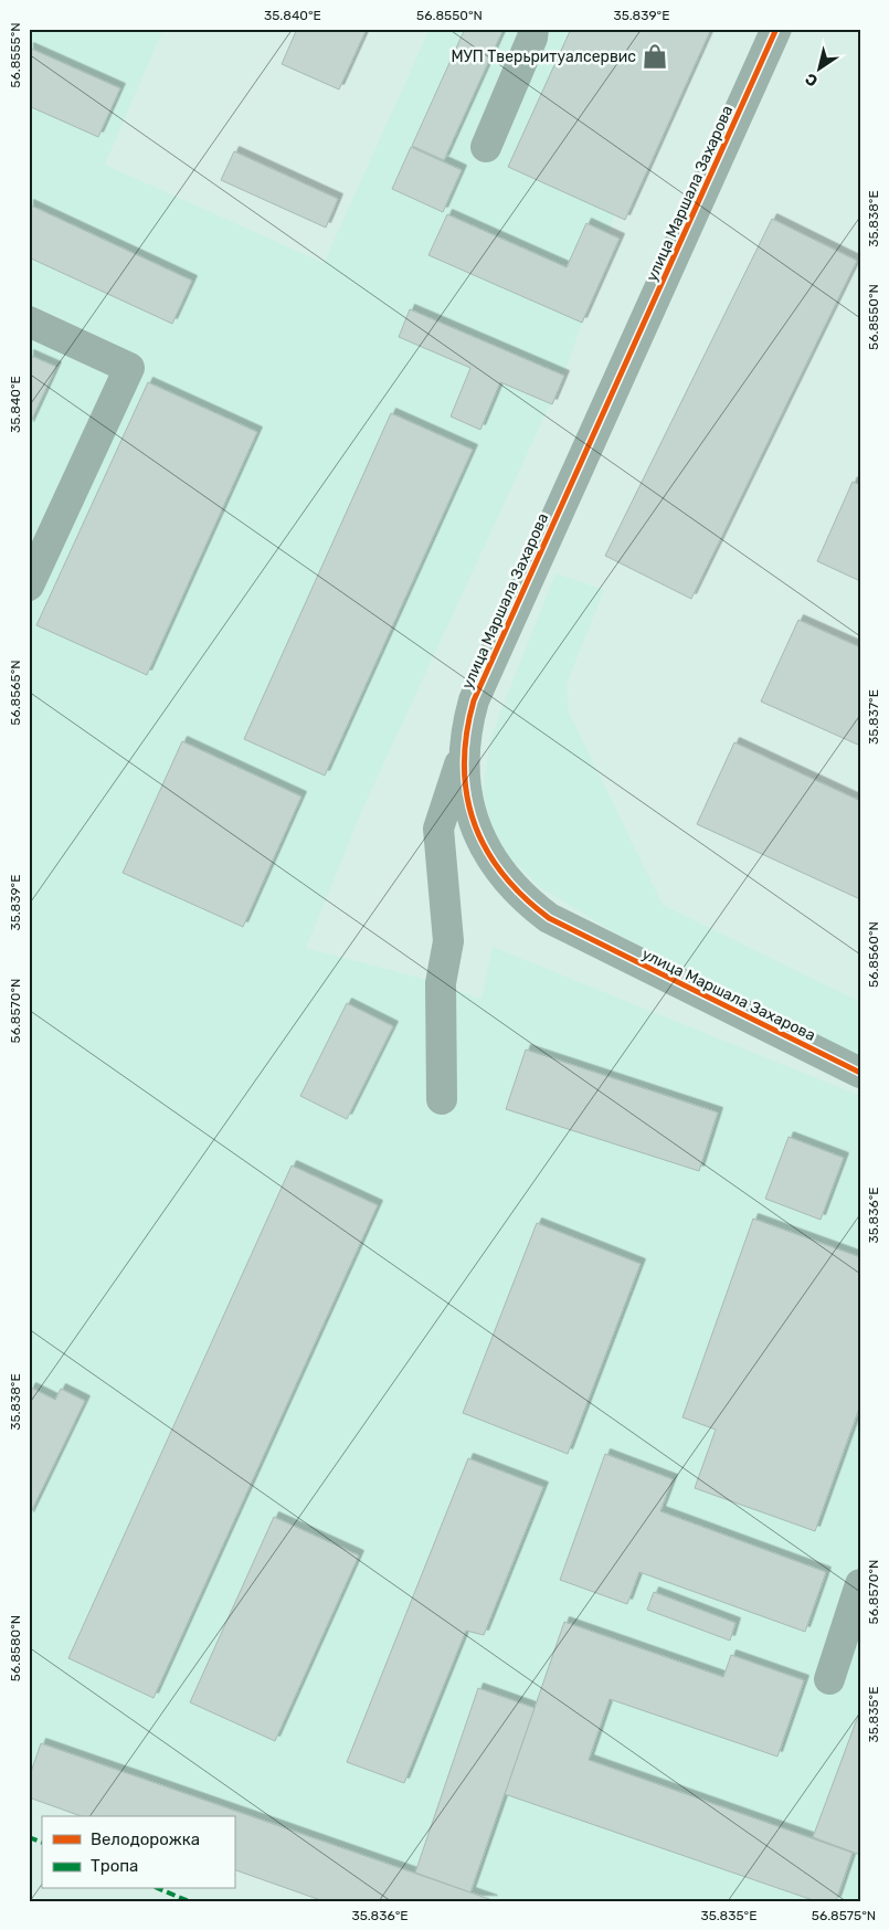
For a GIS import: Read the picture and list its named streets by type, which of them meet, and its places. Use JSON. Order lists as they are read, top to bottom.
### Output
{
  "streets": {
    "street": ["улица Маршала Захарова"]
  },
  "places": {
    "shop": ["МУП Тверьритуалсервис"]
  },
  "legend": ["Велодорожка", "Тропа"],
  "north": "bottom left",
  "coordinates": [
    "35.840°E",
    "56.8550°N",
    "35.839°E",
    "56.8555°N",
    "35.838°E",
    "56.8565°N",
    "35.837°E",
    "56.8560°N",
    "56.8570°N",
    "35.836°E",
    "56.8580°N",
    "35.835°E",
    "56.8575°N"
  ]
}
